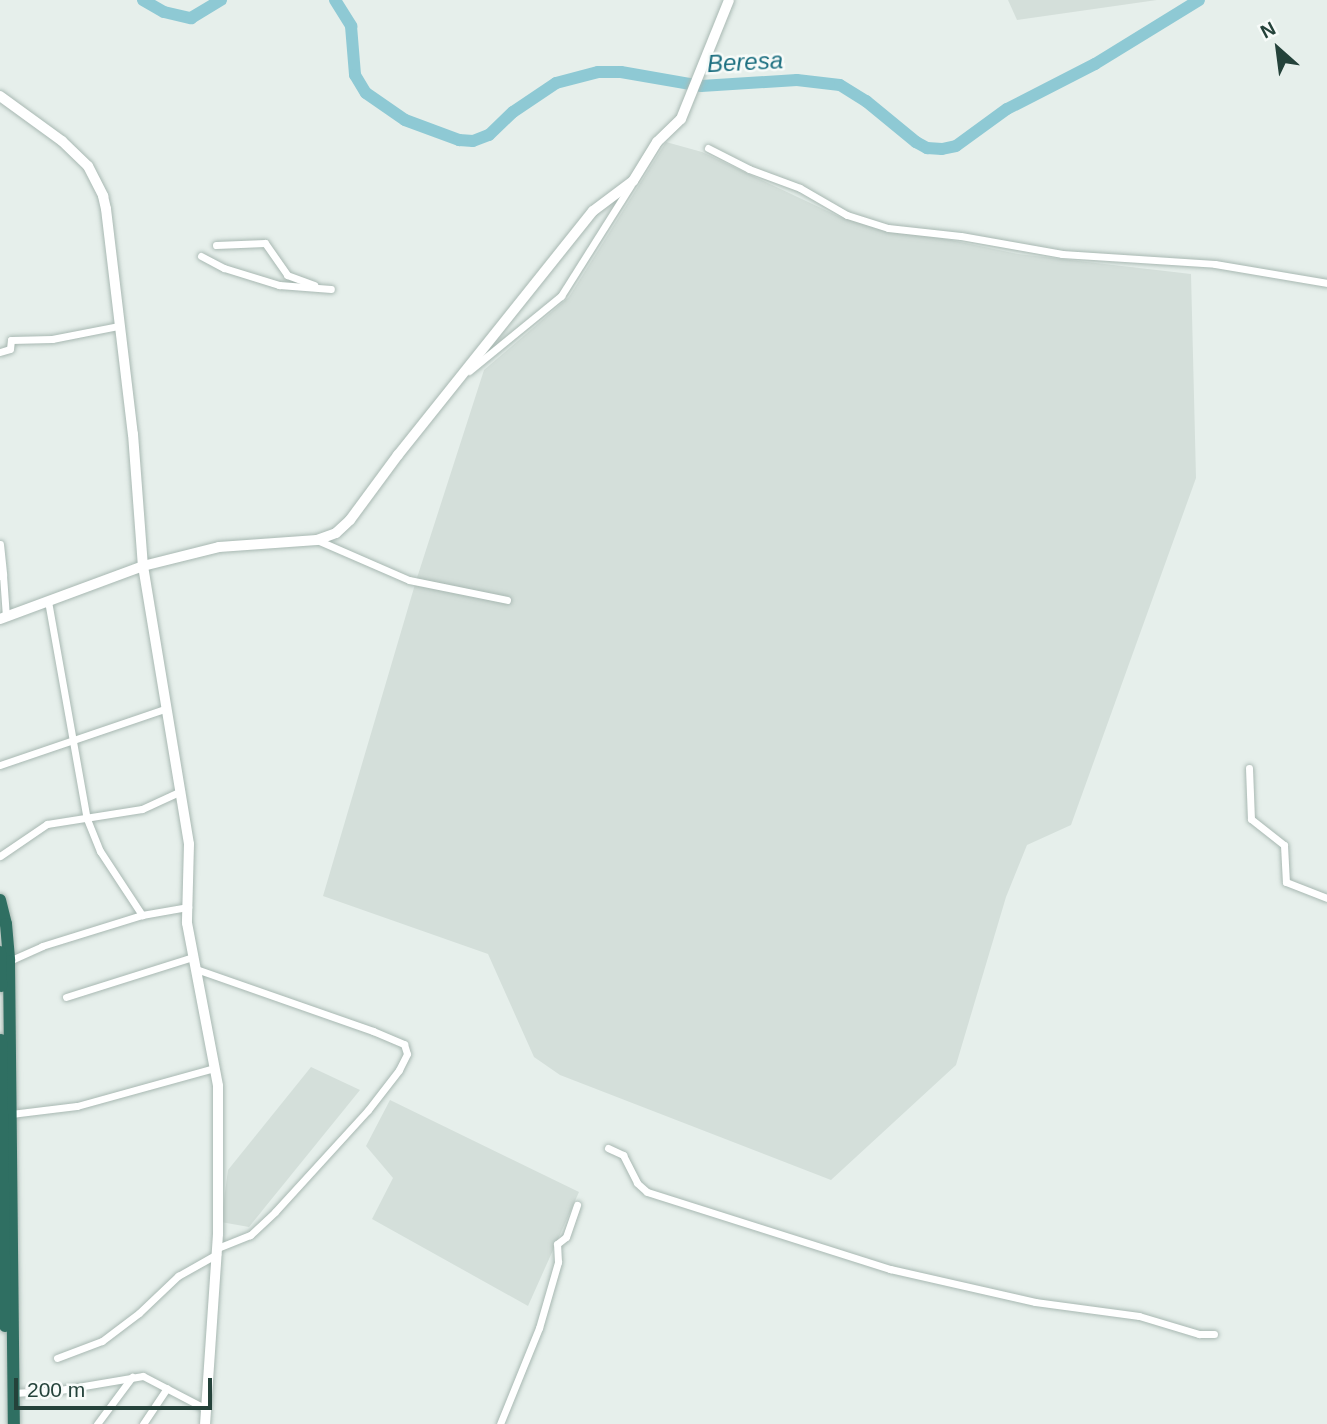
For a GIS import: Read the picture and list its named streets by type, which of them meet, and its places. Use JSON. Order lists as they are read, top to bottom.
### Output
{
  "water": ["Beresa"],
  "scale_bar": "200 m",
  "north": "top left"
}
